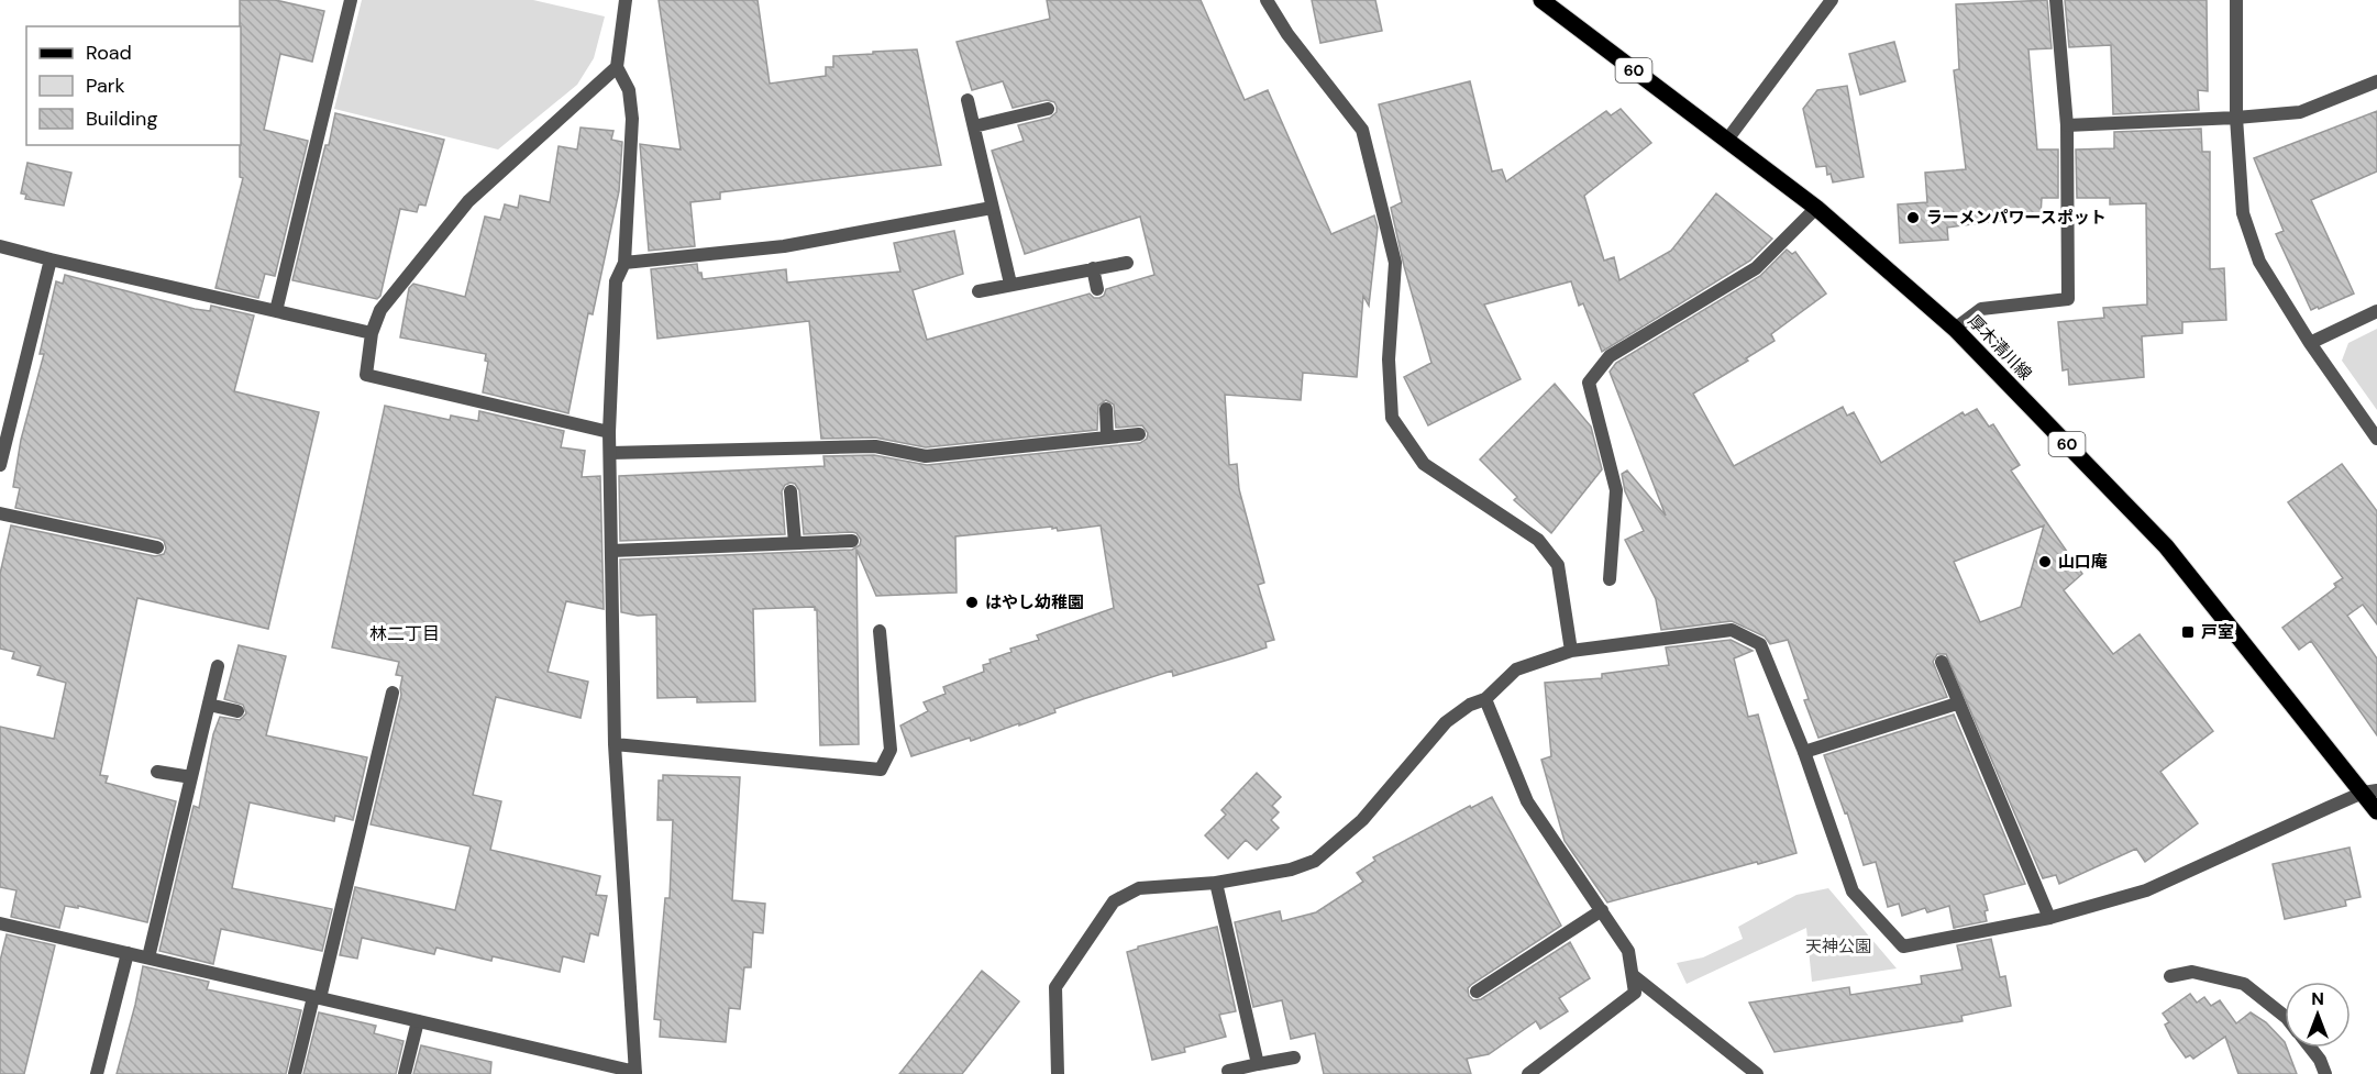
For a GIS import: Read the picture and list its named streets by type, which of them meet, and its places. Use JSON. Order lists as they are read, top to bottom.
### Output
{
  "streets": {
    "main road": ["60", "厚木清川線"]
  },
  "crossings": [
    ["60", "厚木清川線"]
  ],
  "districts": ["林二丁目"],
  "parks": ["天神公園"],
  "places": {
    "other": ["ラーメンパワースポット", "山口庵", "はやし幼稚園"],
    "transit": ["戸室"]
  },
  "legend": ["Road", "Park", "Building"],
  "north": "top"
}
